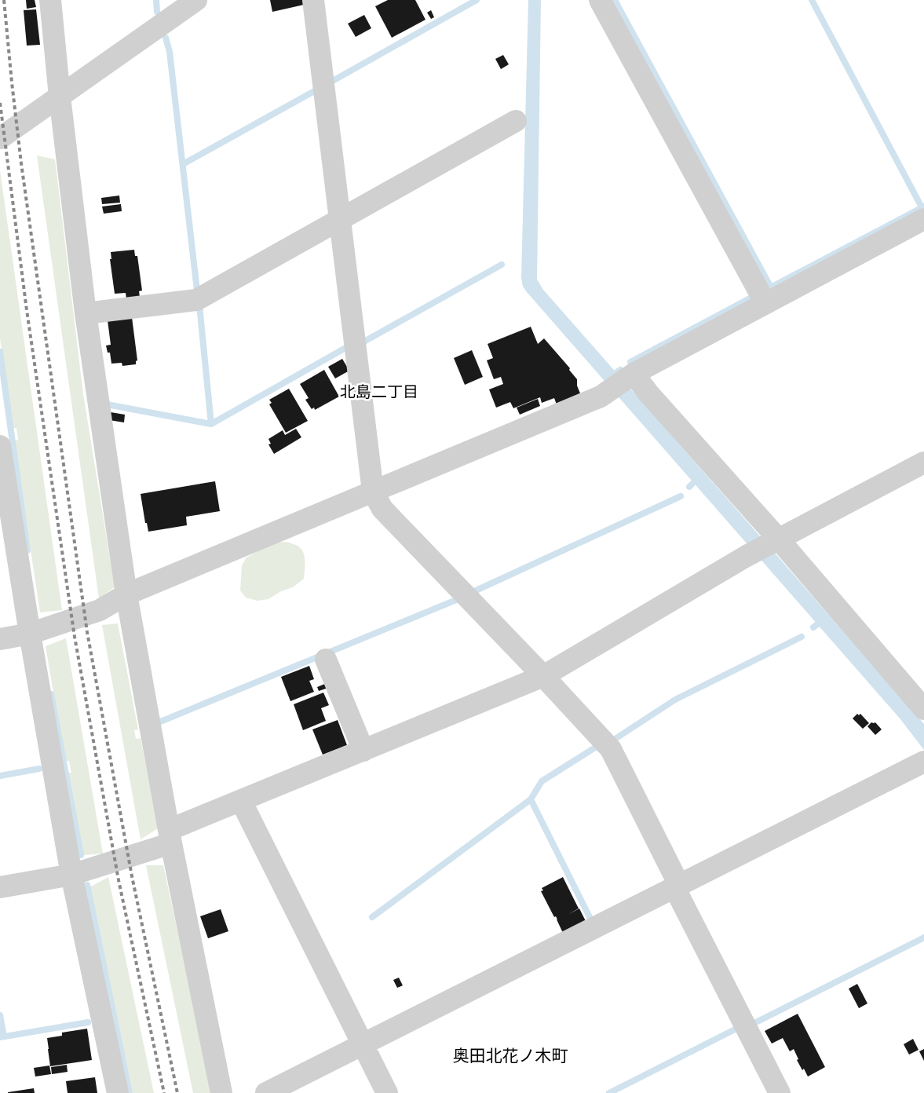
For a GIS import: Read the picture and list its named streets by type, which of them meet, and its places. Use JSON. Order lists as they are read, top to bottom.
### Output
{
  "districts": ["北島二丁目", "奥田北花ノ木町"]
}
